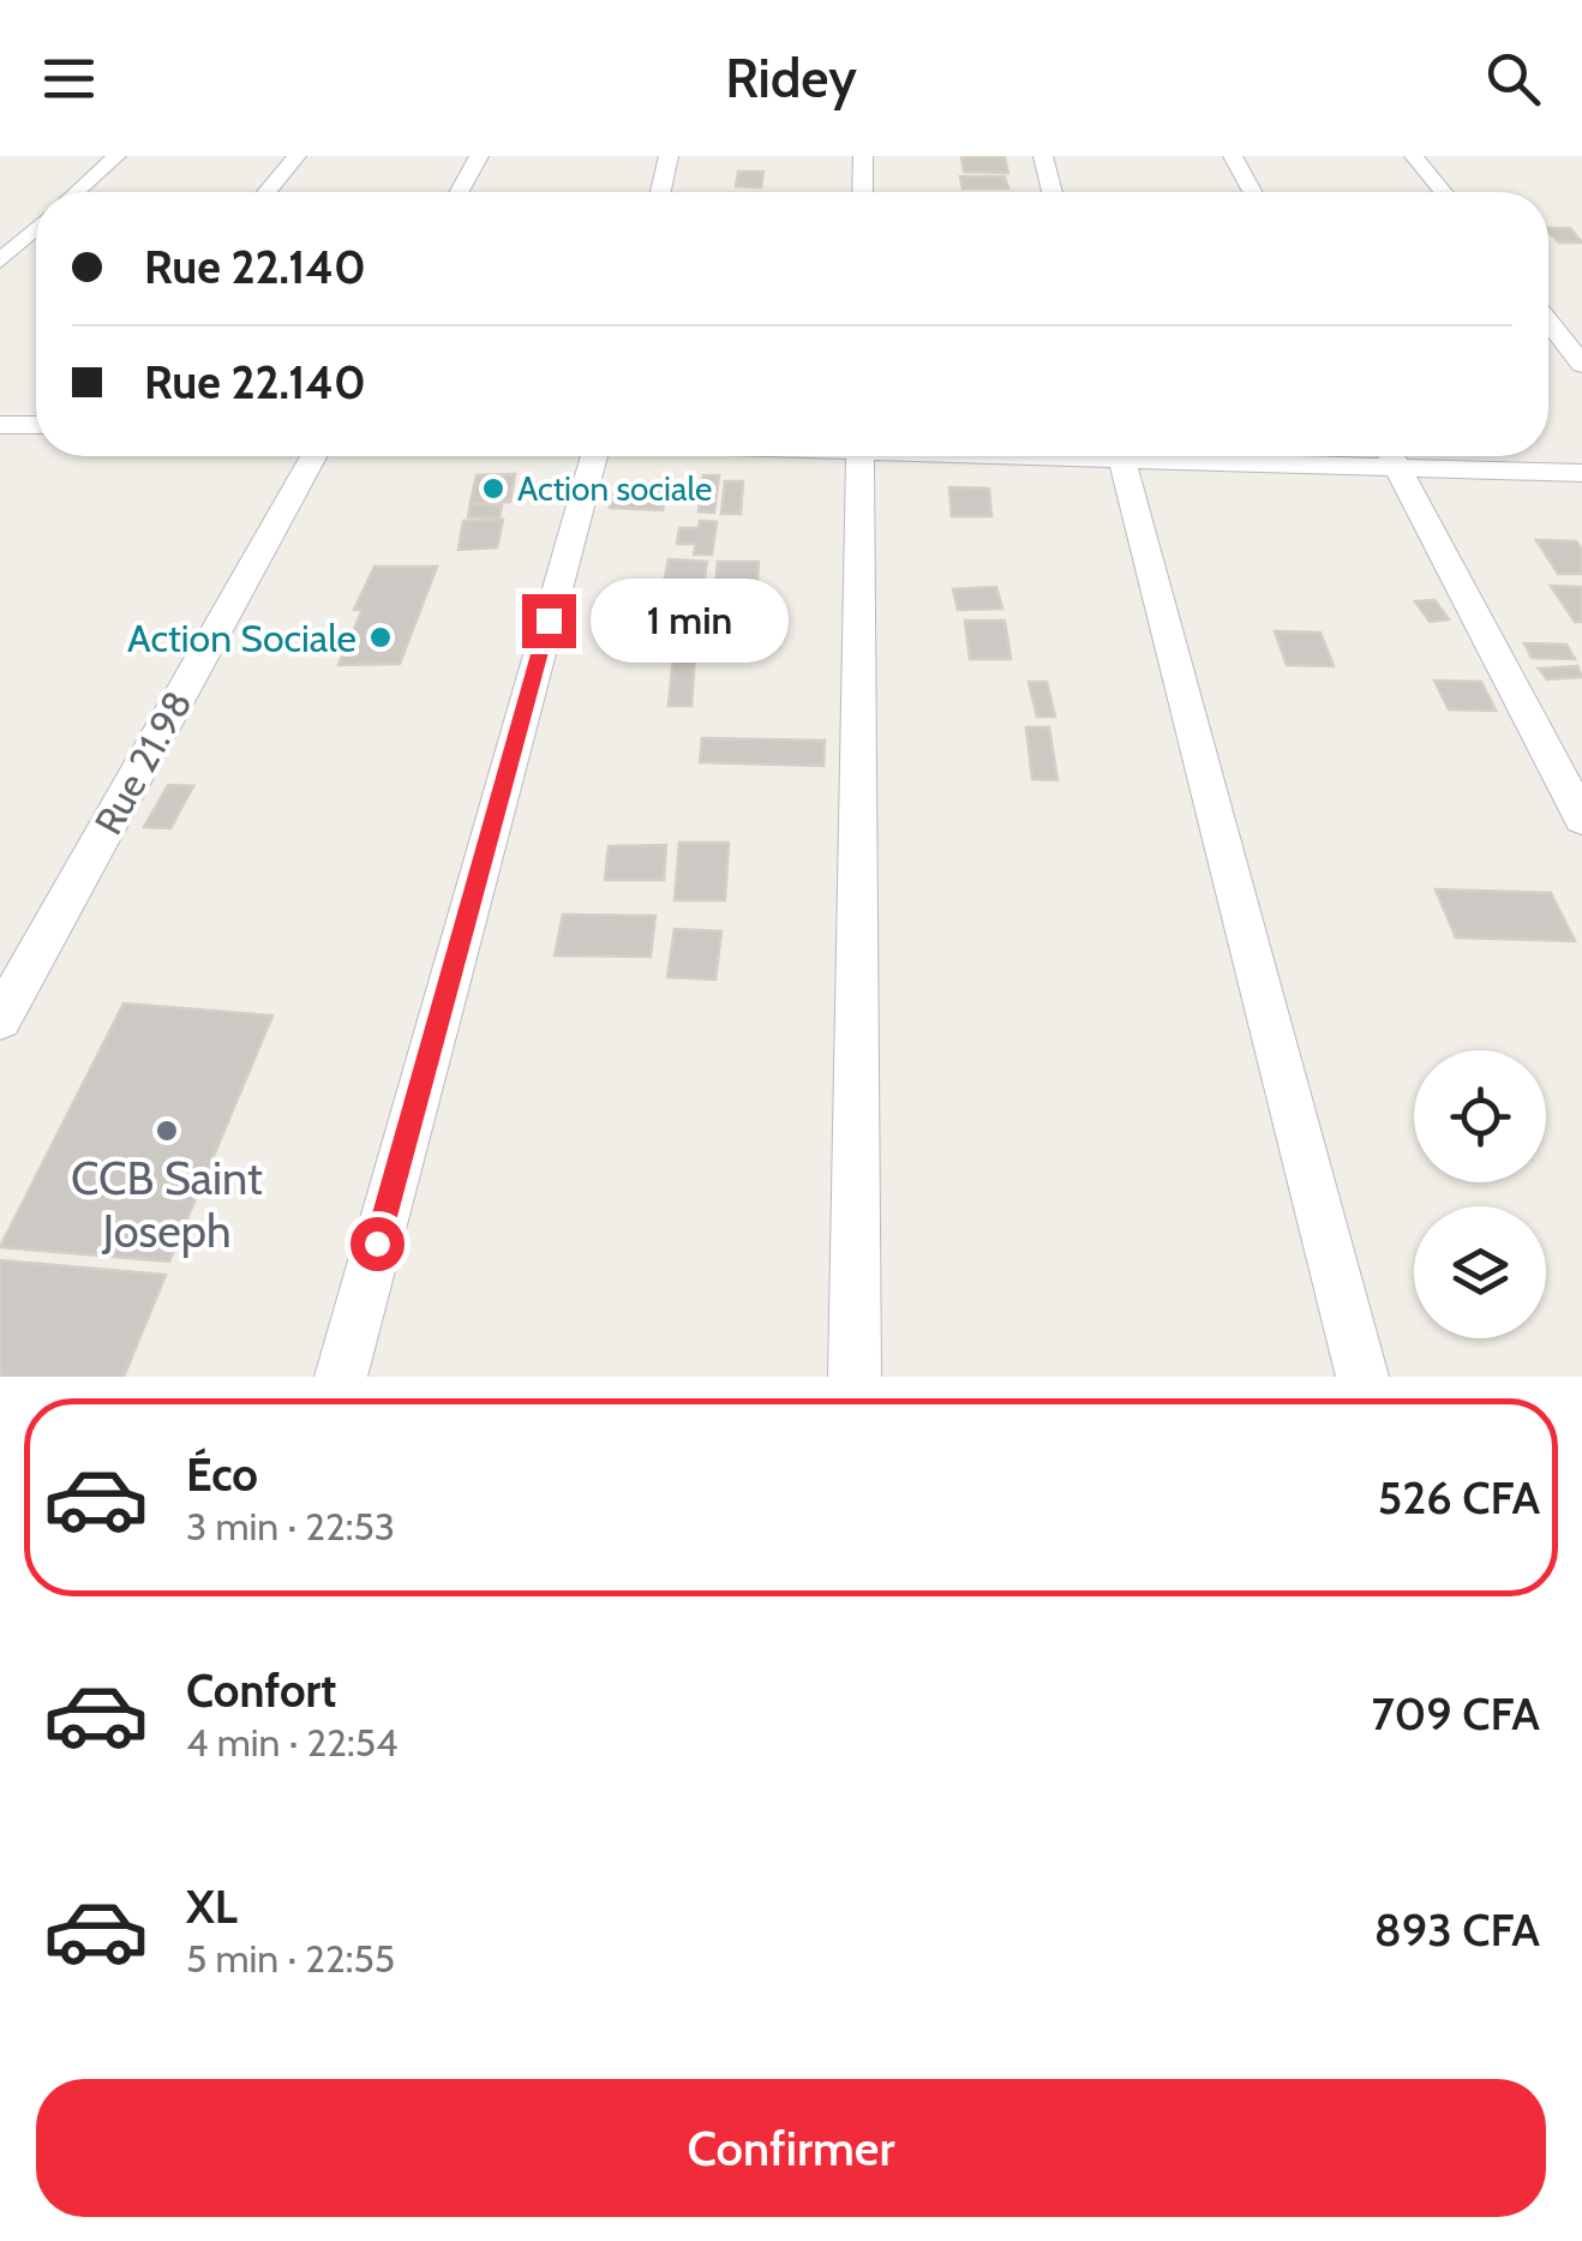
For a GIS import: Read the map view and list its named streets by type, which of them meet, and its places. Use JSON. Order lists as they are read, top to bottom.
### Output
{
  "streets": {
    "street": ["Rue 21.98"]
  },
  "places": ["Action sociale", "Action Sociale", "CCB Saint Joseph"],
  "page": {
    "header": "Ridey",
    "banner": ["Rue 22.140", "Rue 22.140"],
    "bubble": "1 min",
    "list": [
      {
        "name": "Éco",
        "note": "3 min · 22:53",
        "value": "526 CFA"
      },
      {
        "name": "Confort",
        "note": "4 min · 22:54",
        "value": "709 CFA"
      },
      {
        "name": "XL",
        "note": "5 min · 22:55",
        "value": "893 CFA"
      }
    ],
    "buttons": "Confirmer"
  }
}
